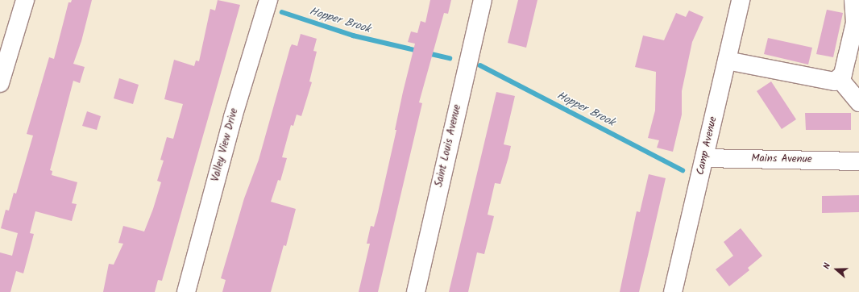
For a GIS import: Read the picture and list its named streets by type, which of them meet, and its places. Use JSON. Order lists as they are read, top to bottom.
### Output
{
  "streets": {
    "street": [
      "Valley View Drive",
      "Saint Louis Avenue",
      "Camp Avenue",
      "Mains Avenue"
    ]
  },
  "crossings": [
    ["Camp Avenue", "Mains Avenue"]
  ],
  "water": ["Hopper Brook"],
  "north": "left"
}
